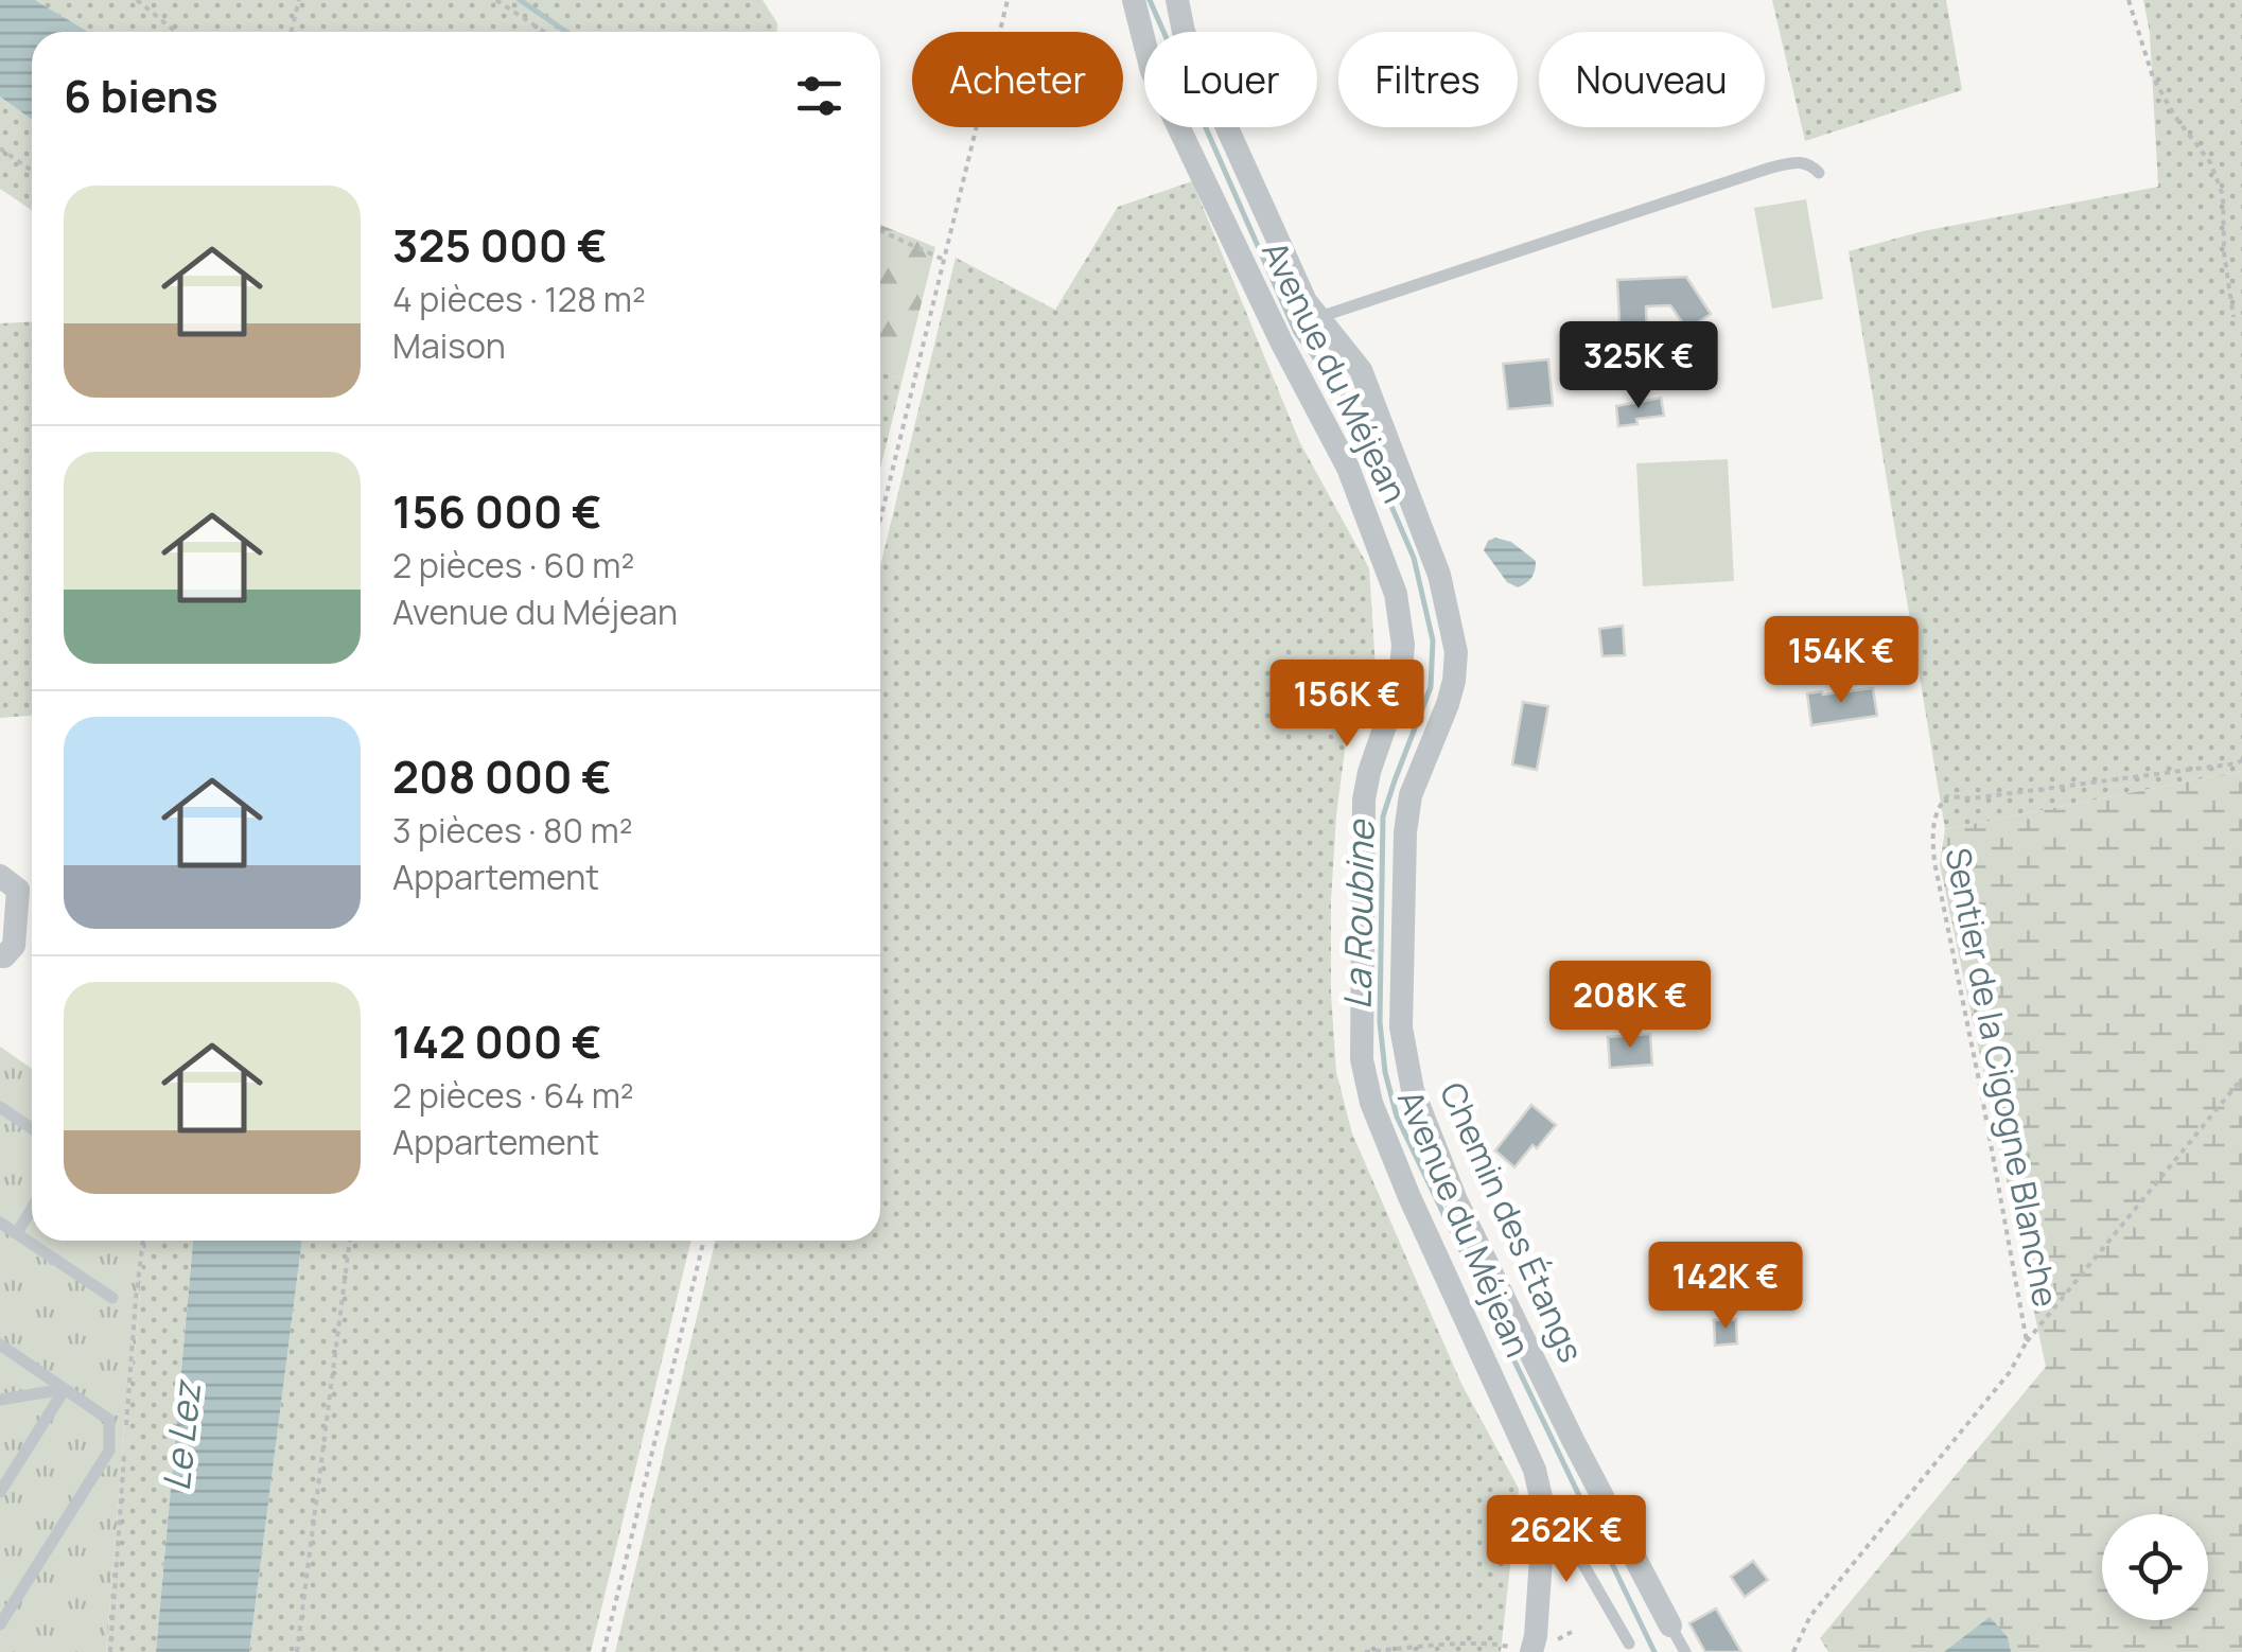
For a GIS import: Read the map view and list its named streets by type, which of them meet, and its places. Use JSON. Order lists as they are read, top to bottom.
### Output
{
  "streets": {
    "street": ["Avenue du Méjean", "Chemin des Étangs"],
    "path": ["Sentier de la Cigogne Blanche"]
  },
  "water": ["La Roubine", "Le Lez"],
  "page": {
    "chip": [
      "Acheter",
      "Louer",
      "Filtres",
      "Nouveau"
    ],
    "heading": "6 biens",
    "list": [
      {
        "name": "325 000 €",
        "note": "4 pièces · 128 m² · Maison"
      },
      {
        "name": "156 000 €",
        "note": "2 pièces · 60 m² · Avenue du Méjean"
      },
      {
        "name": "208 000 €",
        "note": "3 pièces · 80 m² · Appartement"
      },
      {
        "name": "142 000 €",
        "note": "2 pièces · 64 m² · Appartement"
      }
    ],
    "price": [
      "325K €",
      "154K €",
      "156K €",
      "208K €",
      "142K €",
      "262K €"
    ]
  }
}
